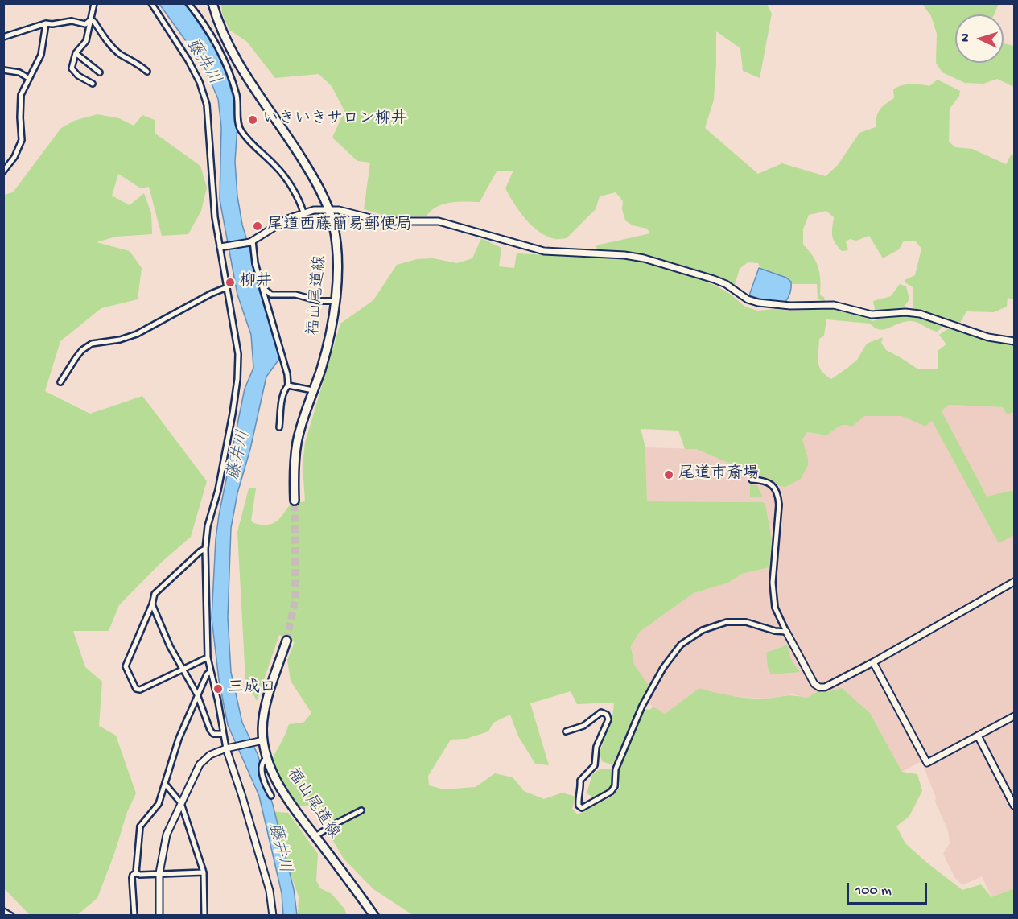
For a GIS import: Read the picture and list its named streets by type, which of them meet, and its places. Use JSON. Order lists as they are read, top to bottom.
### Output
{
  "streets": {
    "main road": ["福山尾道線"]
  },
  "water": ["藤井川"],
  "places": [
    "いきいきサロン柳井",
    "尾道西藤簡易郵便局",
    "柳井",
    "尾道市斎場",
    "三成口"
  ],
  "scale_bar": "100 m",
  "north": "left"
}
